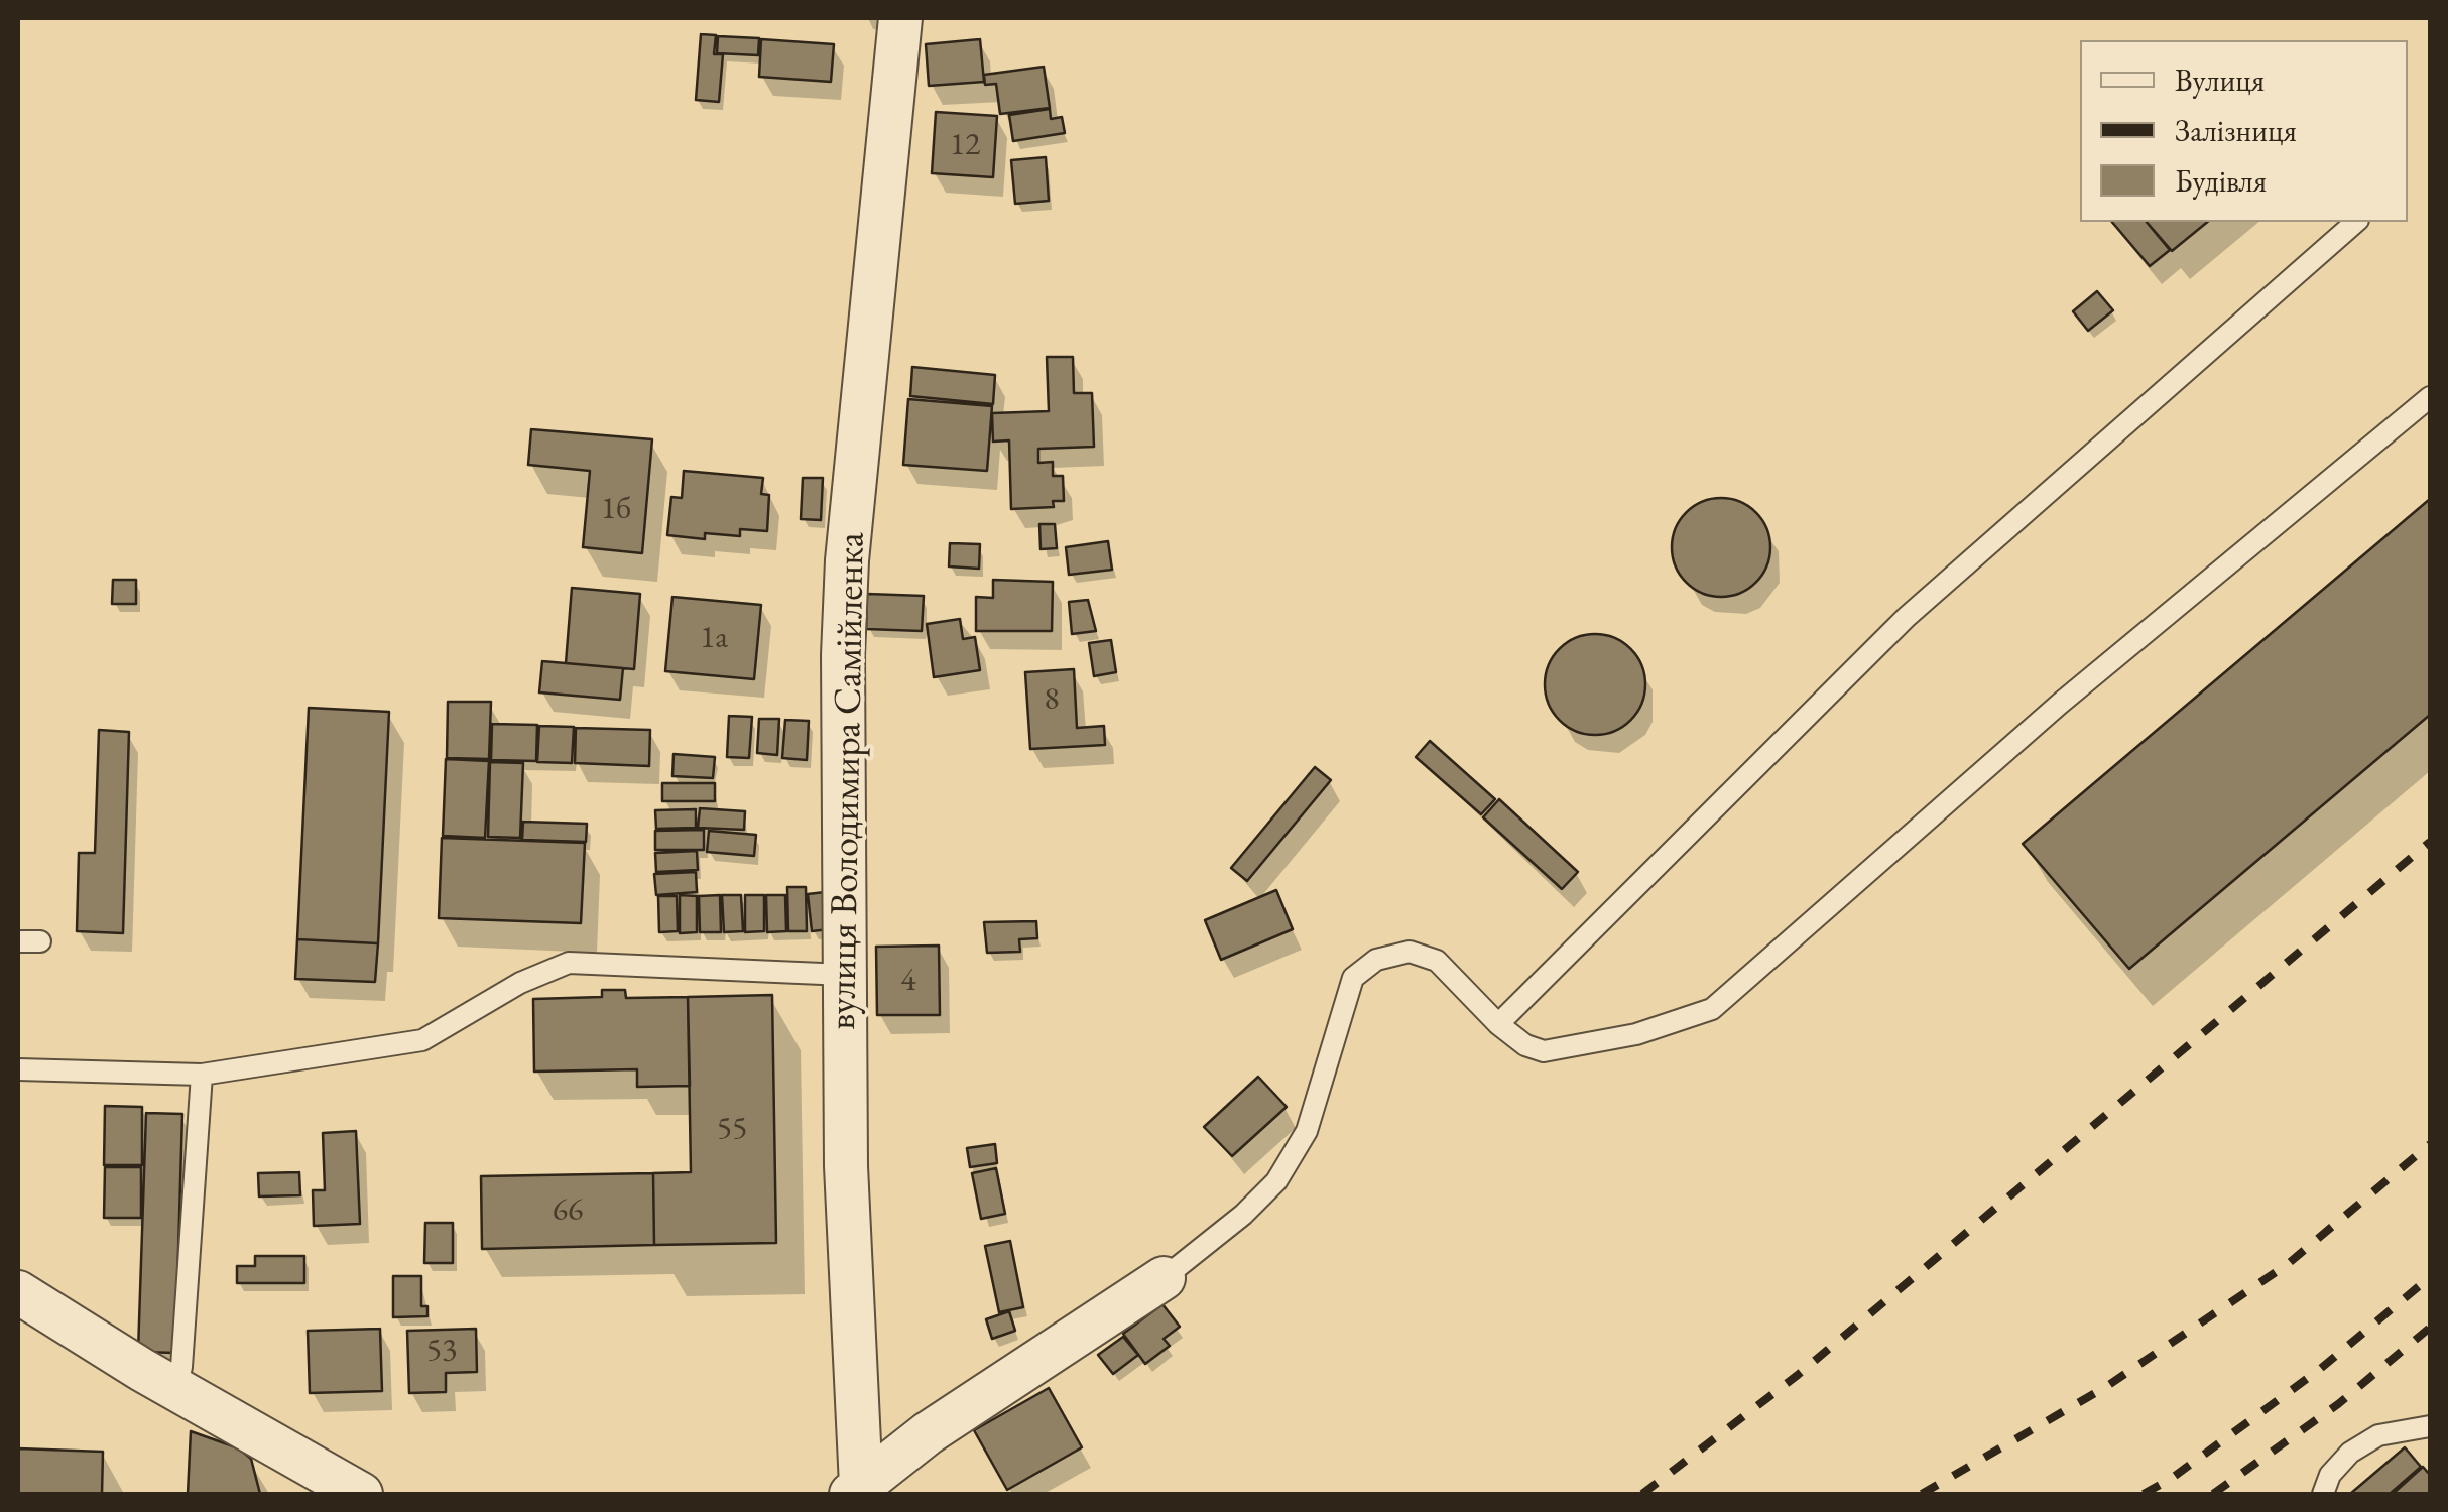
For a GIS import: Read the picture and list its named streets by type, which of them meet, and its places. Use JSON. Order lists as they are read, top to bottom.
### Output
{
  "streets": {
    "street": ["вулиця Володимира Самійленка"]
  },
  "house_numbers": [
    "12",
    "1б",
    "1а",
    "8",
    "4",
    "55",
    "66",
    "53"
  ],
  "legend": ["Вулиця", "Залізниця", "Будівля"]
}
